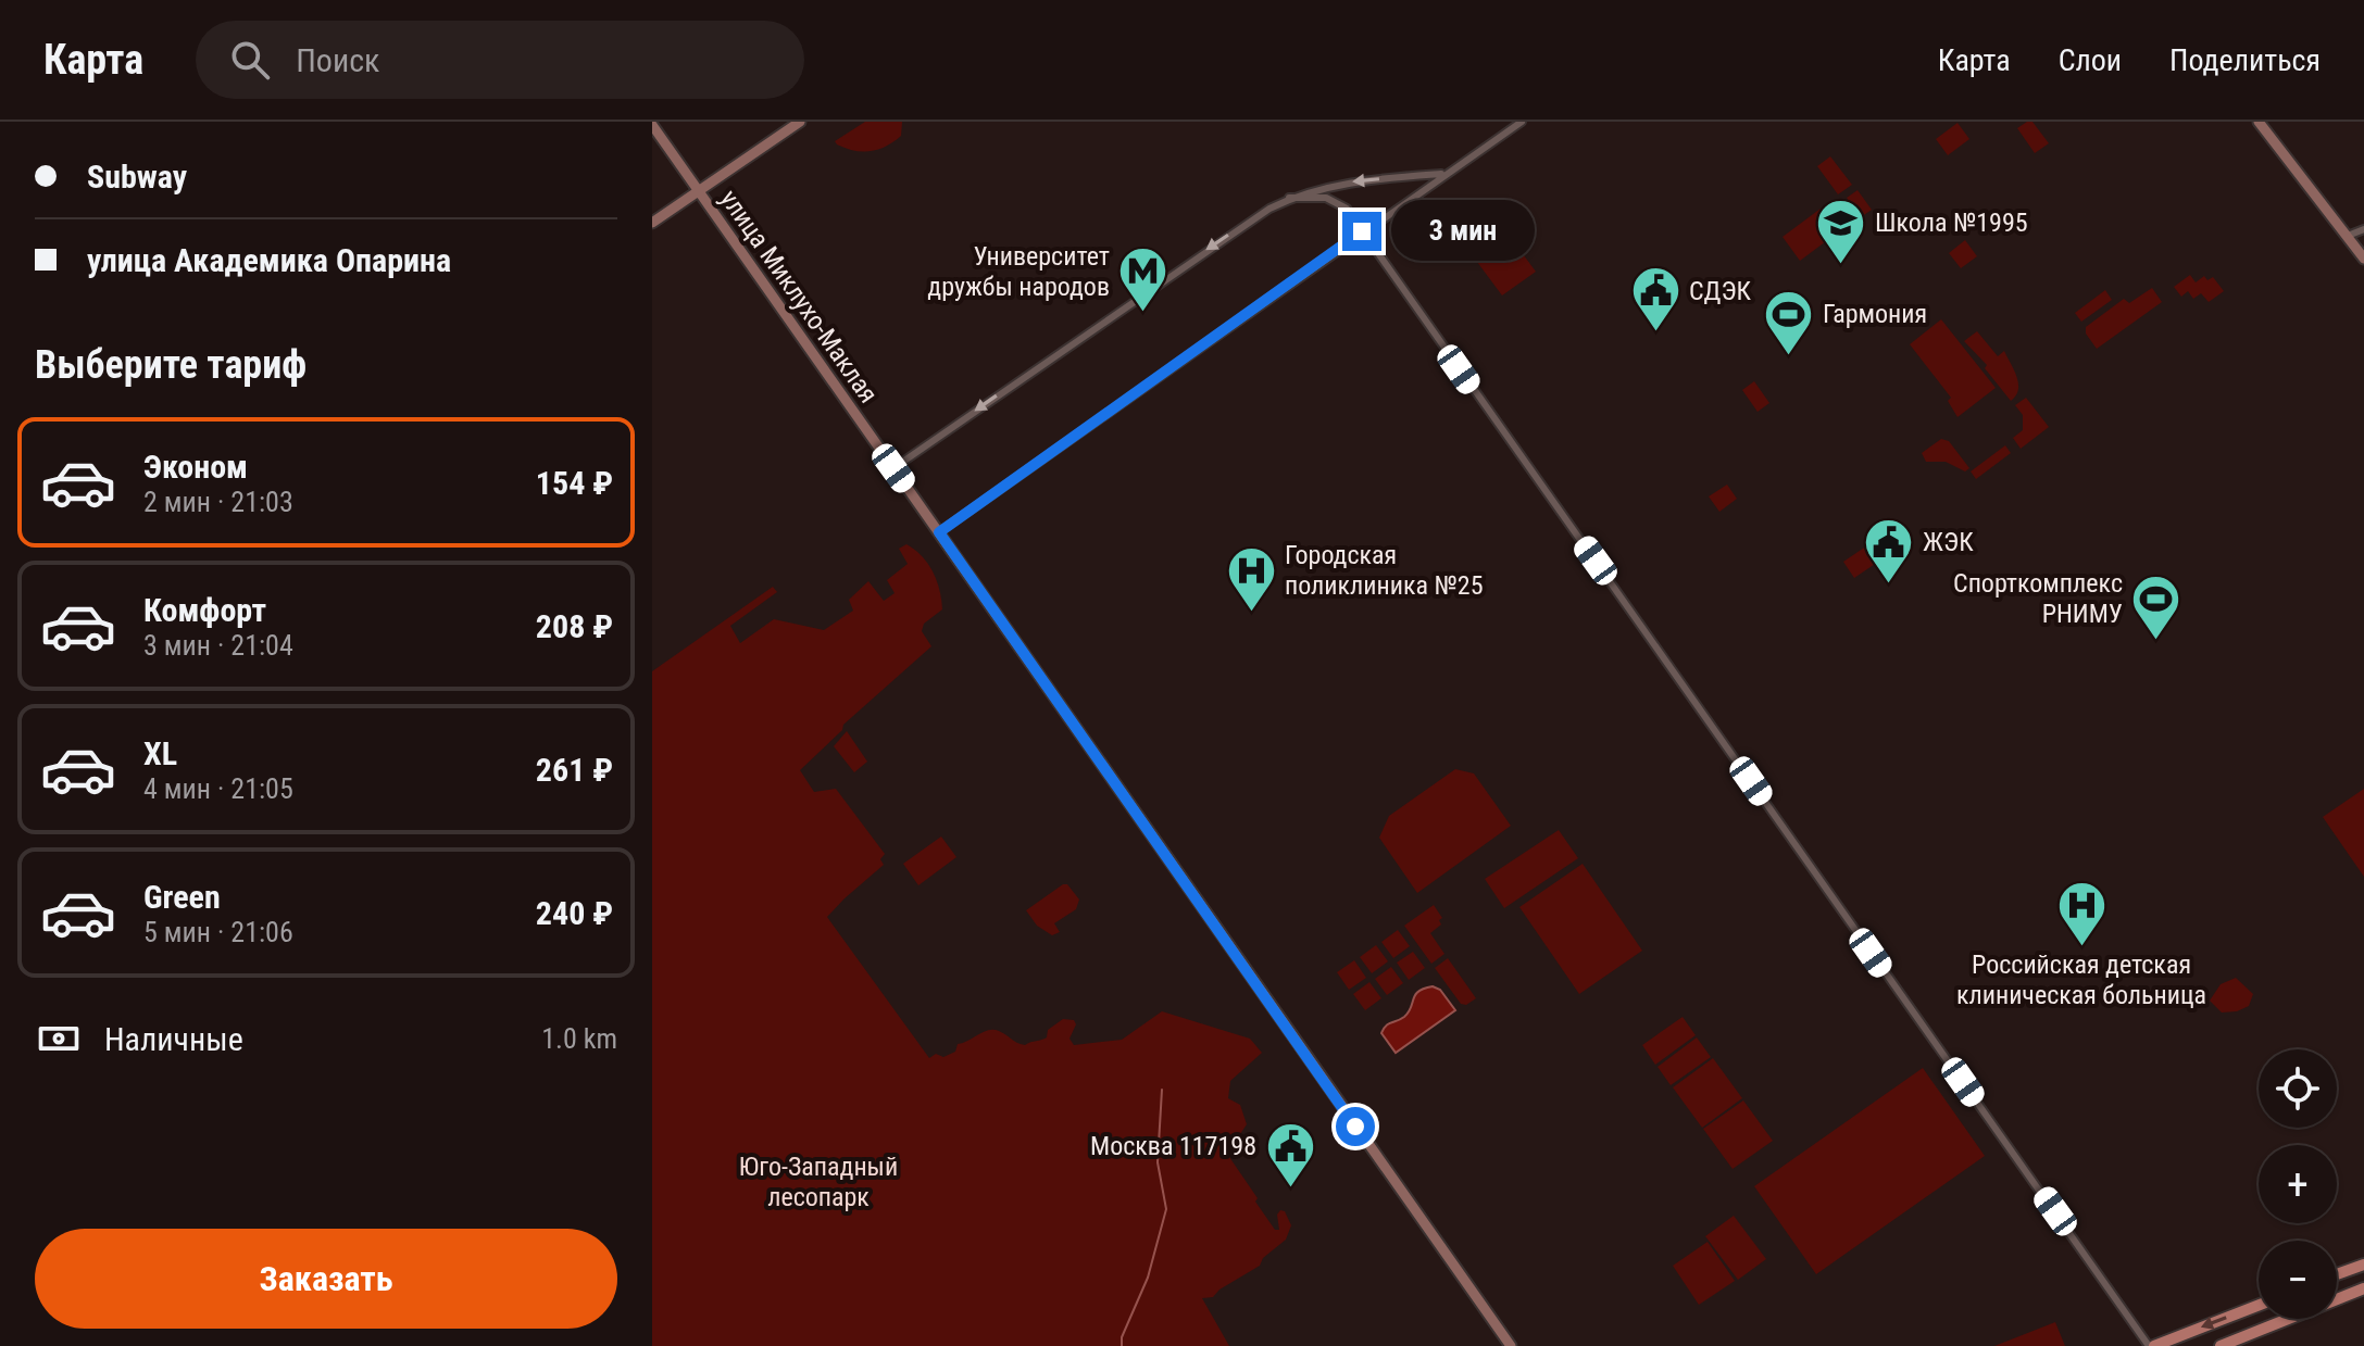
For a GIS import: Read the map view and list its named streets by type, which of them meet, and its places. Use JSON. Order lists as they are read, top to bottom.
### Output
{
  "streets": {
    "main road": ["улица Миклухо-Маклая"]
  },
  "parks": ["Юго-Западный лесопарк"],
  "places": {
    "school or university": ["Школа №1995"],
    "metro station": ["Университет дружбы народов"],
    "public building": ["СДЭК", "ЖЭК", "Москва 117198"],
    "sports": ["Гармония", "Спорткомплекс РНИМУ"],
    "hospital": ["Городская поликлиника №25", "Российская детская клиническая больница"]
  },
  "page": {
    "header": "Карта",
    "search": "Поиск",
    "nav": ["Карта", "Слои", "Поделиться"],
    "banner": ["Subway", "улица Академика Опарина"],
    "bubble": "3 мин",
    "heading": "Выберите тариф",
    "list": [
      {
        "name": "Эконом",
        "note": "2 мин · 21:03",
        "value": "154 ₽"
      },
      {
        "name": "Комфорт",
        "note": "3 мин · 21:04",
        "value": "208 ₽"
      },
      {
        "name": "XL",
        "note": "4 мин · 21:05",
        "value": "261 ₽"
      },
      {
        "name": "Green",
        "note": "5 мин · 21:06",
        "value": "240 ₽"
      }
    ],
    "pay": ["Наличные", "1.0 km"],
    "map_buttons": ["+", "−"],
    "buttons": "Заказать"
  }
}
